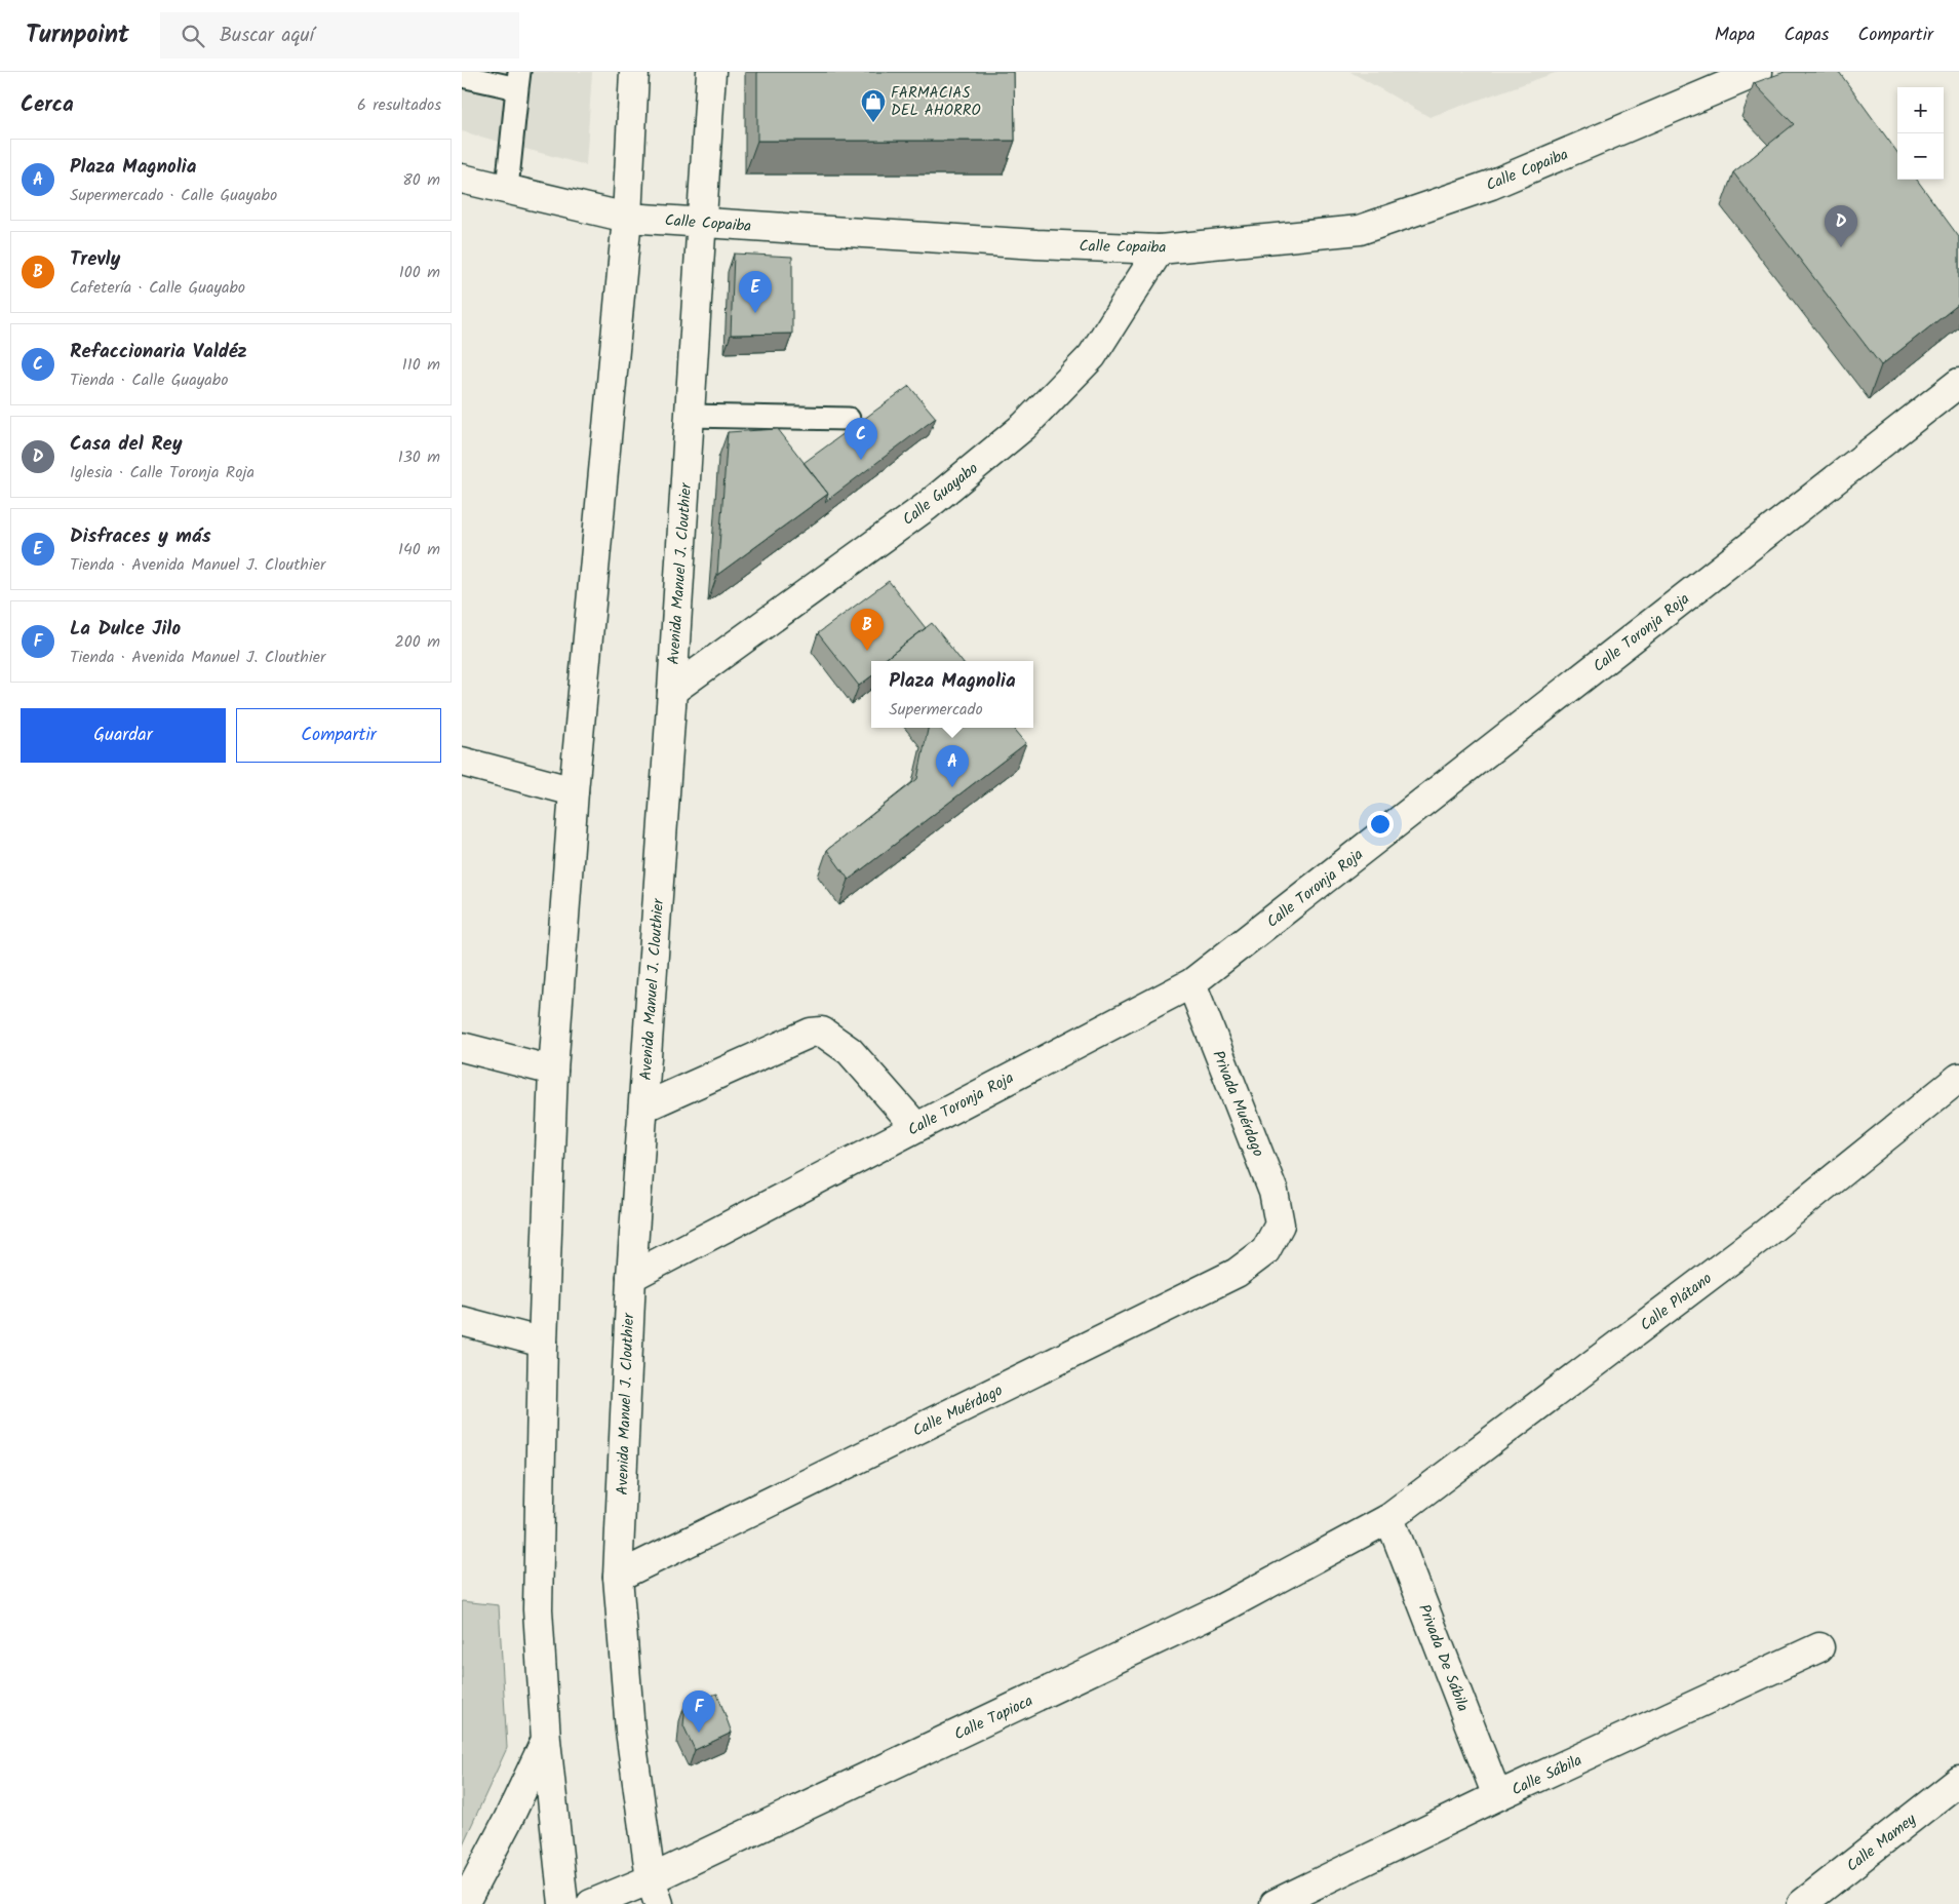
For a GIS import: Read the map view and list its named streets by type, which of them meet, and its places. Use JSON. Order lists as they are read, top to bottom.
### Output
{
  "streets": {
    "street": [
      "Calle Copaiba",
      "Calle Guayabo",
      "Avenida Manuel J. Clouthier",
      "Calle Toronja Roja",
      "Privada Muérdago",
      "Calle Plátano",
      "Calle Muérdago",
      "Privada De Sábila",
      "Calle Tapioca",
      "Calle Sábila",
      "Calle Mamey"
    ]
  },
  "crossings": [
    ["Calle Copaiba", "Calle Guayabo"],
    ["Calle Copaiba", "Avenida Manuel J. Clouthier"],
    ["Calle Guayabo", "Avenida Manuel J. Clouthier"],
    ["Avenida Manuel J. Clouthier", "Calle Toronja Roja"],
    ["Avenida Manuel J. Clouthier", "Calle Muérdago"],
    ["Avenida Manuel J. Clouthier", "Calle Tapioca"],
    ["Calle Toronja Roja", "Privada Muérdago"],
    ["Privada Muérdago", "Calle Muérdago"],
    ["Calle Plátano", "Privada De Sábila"],
    ["Calle Plátano", "Calle Tapioca"],
    ["Privada De Sábila", "Calle Tapioca"],
    ["Privada De Sábila", "Calle Sábila"]
  ],
  "places": {
    "shop": ["FARMACIAS DEL AHORRO"]
  },
  "page": {
    "header": "Turnpoint",
    "search": "Buscar aquí",
    "nav": ["Mapa", "Capas", "Compartir"],
    "heading": ["Cerca", "6 resultados"],
    "map_buttons": ["+", "−"],
    "list": [
      {
        "mark": "A",
        "name": "Plaza Magnolia",
        "note": "Supermercado · Calle Guayabo",
        "value": "80 m"
      },
      {
        "mark": "B",
        "name": "Trevly",
        "note": "Cafetería · Calle Guayabo",
        "value": "100 m"
      },
      {
        "mark": "C",
        "name": "Refaccionaria Valdéz",
        "note": "Tienda · Calle Guayabo",
        "value": "110 m"
      },
      {
        "mark": "D",
        "name": "Casa del Rey",
        "note": "Iglesia · Calle Toronja Roja",
        "value": "130 m"
      },
      {
        "mark": "E",
        "name": "Disfraces y más",
        "note": "Tienda · Avenida Manuel J. Clouthier",
        "value": "140 m"
      },
      {
        "mark": "F",
        "name": "La Dulce Jilo",
        "note": "Tienda · Avenida Manuel J. Clouthier",
        "value": "200 m"
      }
    ],
    "pins": [
      "D",
      "E",
      "C",
      "B",
      "A",
      "F"
    ],
    "popup": ["Plaza Magnolia", "Supermercado"],
    "buttons": ["Guardar", "Compartir"]
  }
}
